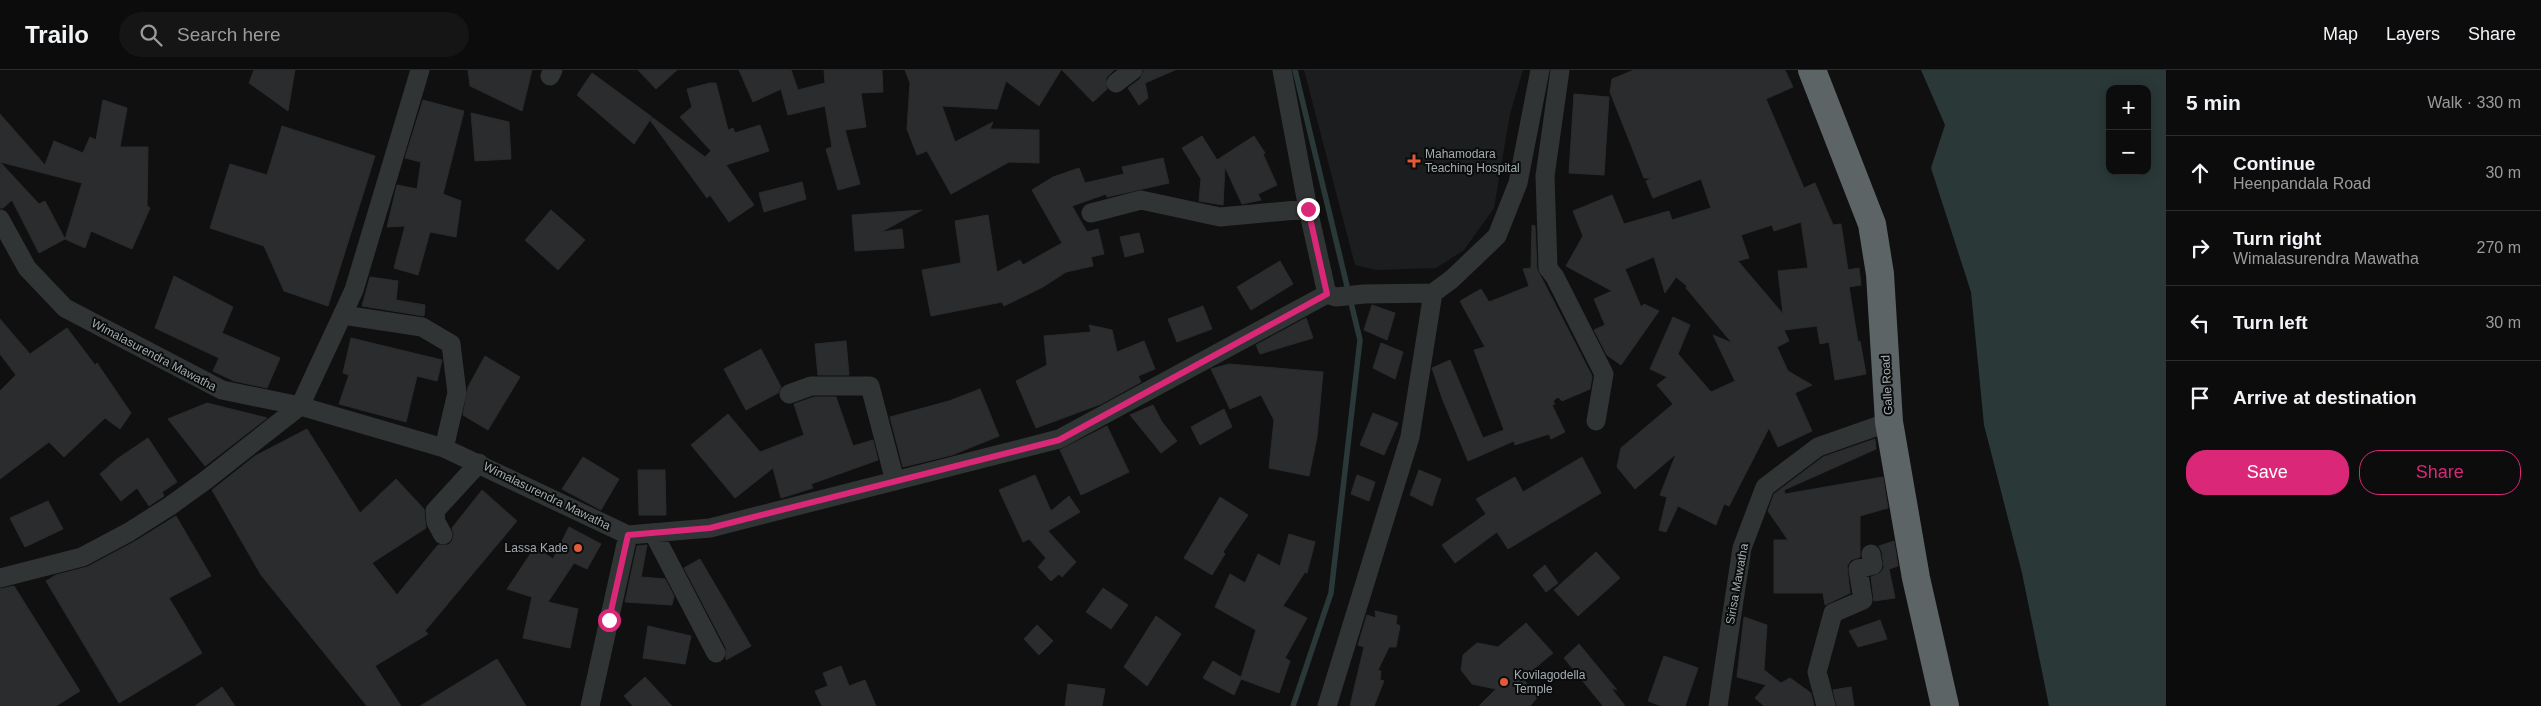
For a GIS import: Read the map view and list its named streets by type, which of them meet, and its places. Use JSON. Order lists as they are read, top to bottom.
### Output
{
  "streets": {
    "highway": ["Galle Road"],
    "street": ["Wimalasurendra Mawatha", "Sirisa Mawatha"]
  },
  "crossings": [
    ["Galle Road", "Sirisa Mawatha"]
  ],
  "places": {
    "health": ["Mahamodara Teaching Hospital"],
    "other": ["Lassa Kade", "Kovilagodella Temple"]
  },
  "page": {
    "header": "Trailo",
    "search": "Search here",
    "nav": ["Map", "Layers", "Share"],
    "heading": ["5 min", "Walk · 330 m"],
    "map_buttons": ["+", "−"],
    "list": [
      ["Continue", "Heenpandala Road", "30 m"],
      ["Turn right", "Wimalasurendra Mawatha", "270 m"],
      ["Turn left", "30 m"],
      "Arrive at destination"
    ],
    "buttons": ["Save", "Share"]
  }
}
